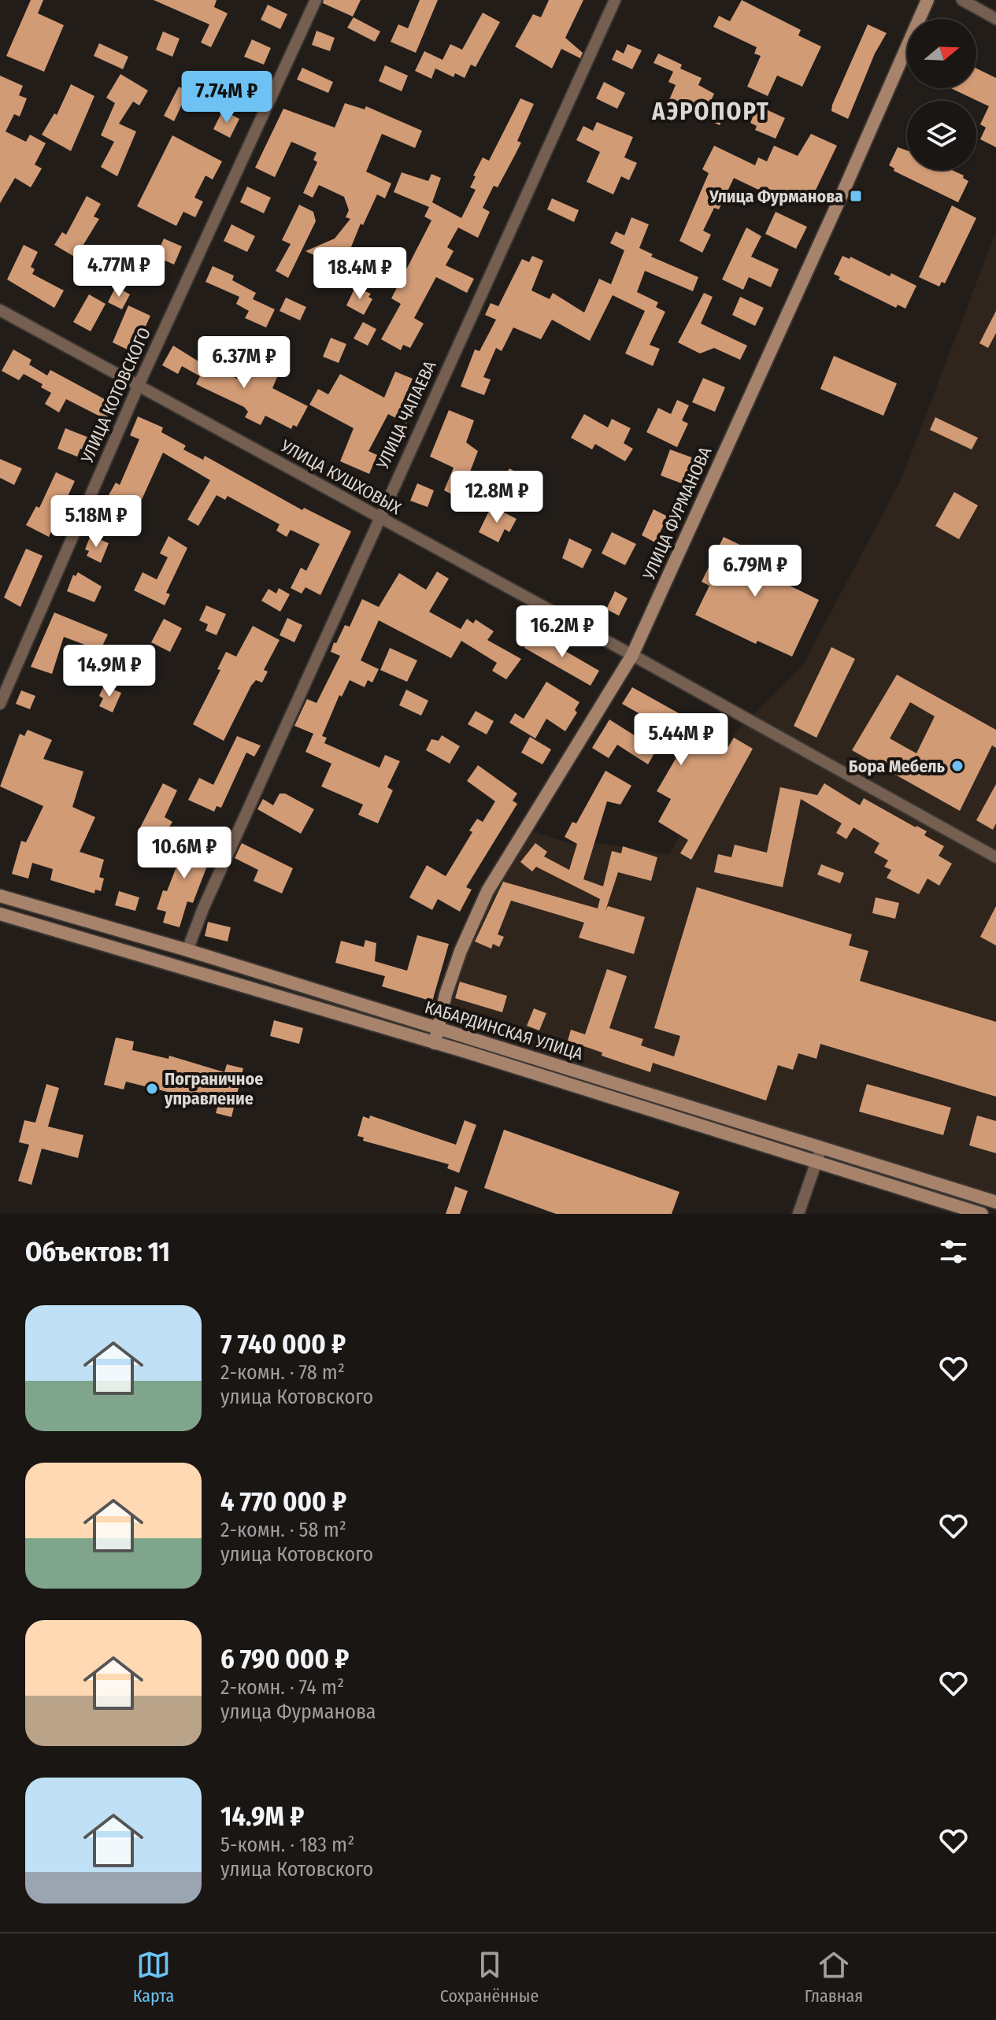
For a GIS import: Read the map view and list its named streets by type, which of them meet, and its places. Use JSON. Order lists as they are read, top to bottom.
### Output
{
  "streets": {
    "main road": ["УЛИЦА ФУРМАНОВА", "КАБАРДИНСКАЯ УЛИЦА"],
    "street": ["УЛИЦА КОТОВСКОГО", "УЛИЦА ЧАПАЕВА", "УЛИЦА КУШХОВЫХ"]
  },
  "crossings": [
    ["УЛИЦА КОТОВСКОГО", "УЛИЦА КУШХОВЫХ"],
    ["УЛИЦА ЧАПАЕВА", "УЛИЦА КУШХОВЫХ"],
    ["УЛИЦА ЧАПАЕВА", "КАБАРДИНСКАЯ УЛИЦА"],
    ["УЛИЦА КУШХОВЫХ", "УЛИЦА ФУРМАНОВА"],
    ["УЛИЦА ФУРМАНОВА", "КАБАРДИНСКАЯ УЛИЦА"]
  ],
  "districts": ["АЭРОПОРТ"],
  "places": {
    "transit": ["Улица Фурманова"],
    "other": ["Бора Мебель", "Пограничное управление"]
  },
  "north": "right",
  "page": {
    "price": [
      "7.74M ₽",
      "4.77M ₽",
      "18.4M ₽",
      "6.37M ₽",
      "12.8M ₽",
      "5.18M ₽",
      "6.79M ₽",
      "16.2M ₽",
      "14.9M ₽",
      "5.44M ₽",
      "10.6M ₽"
    ],
    "heading": "Объектов: 11",
    "list": [
      {
        "name": "7 740 000 ₽",
        "note": "2-комн. · 78 m² · улица Котовского"
      },
      {
        "name": "4 770 000 ₽",
        "note": "2-комн. · 58 m² · улица Котовского"
      },
      {
        "name": "6 790 000 ₽",
        "note": "2-комн. · 74 m² · улица Фурманова"
      },
      {
        "name": "14.9M ₽",
        "note": "5-комн. · 183 m² · улица Котовского"
      }
    ],
    "tabs": ["Карта", "Сохранённые", "Главная"]
  }
}
